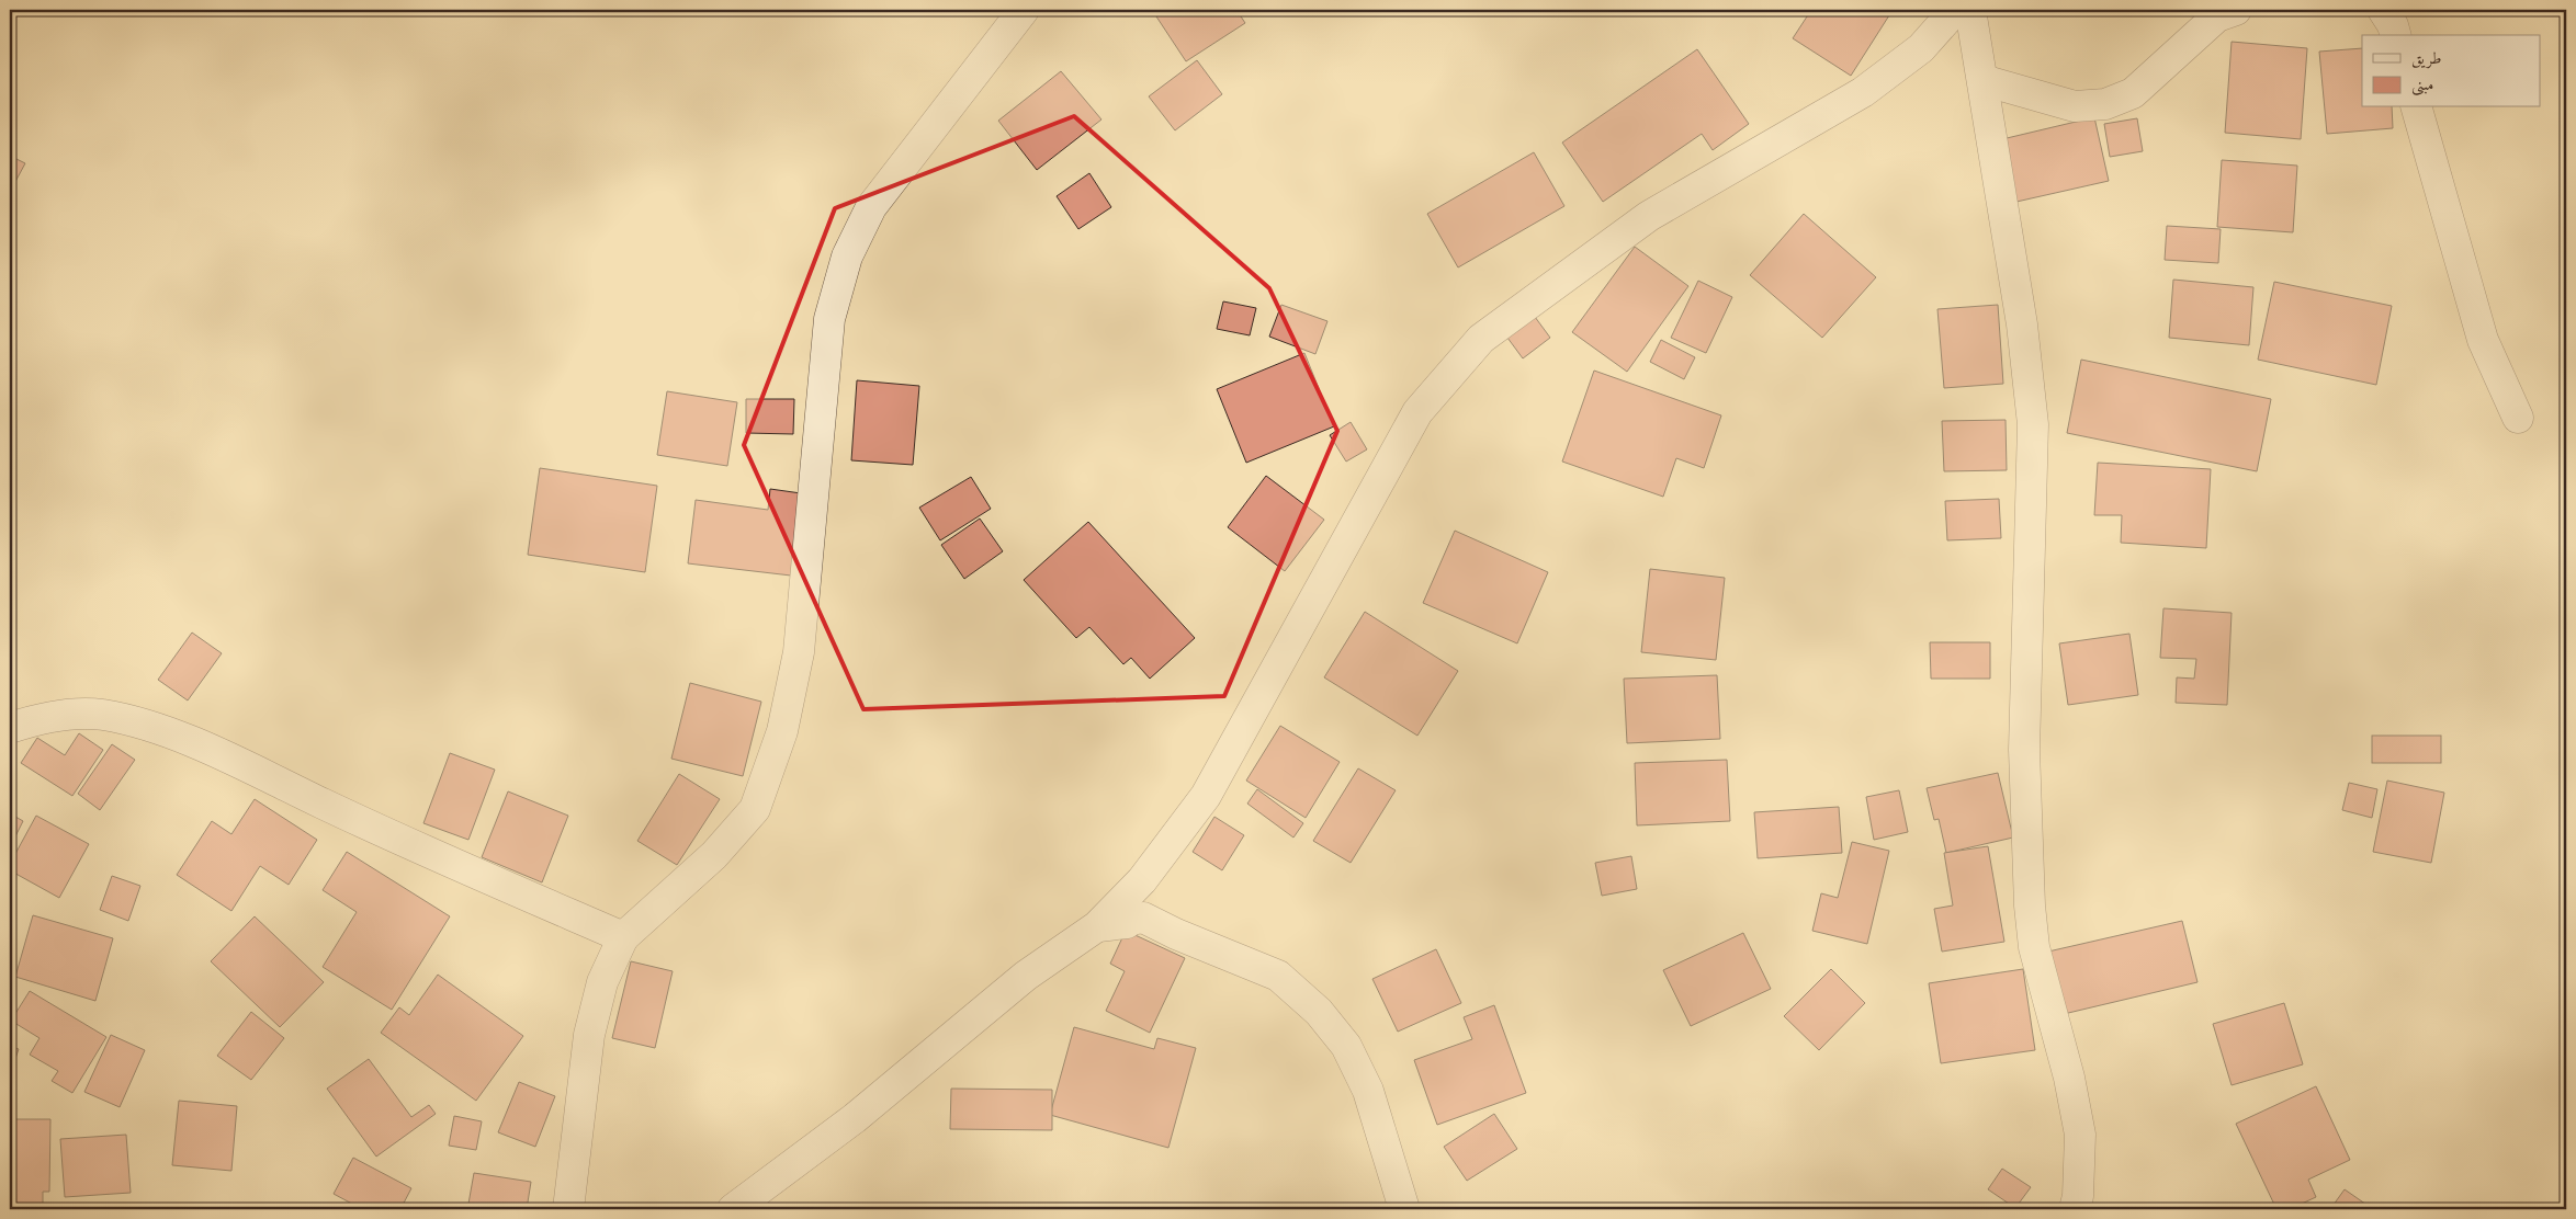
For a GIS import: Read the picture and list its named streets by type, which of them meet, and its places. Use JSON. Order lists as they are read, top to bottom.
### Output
{
  "legend": ["طريق", "مبنى"]
}
